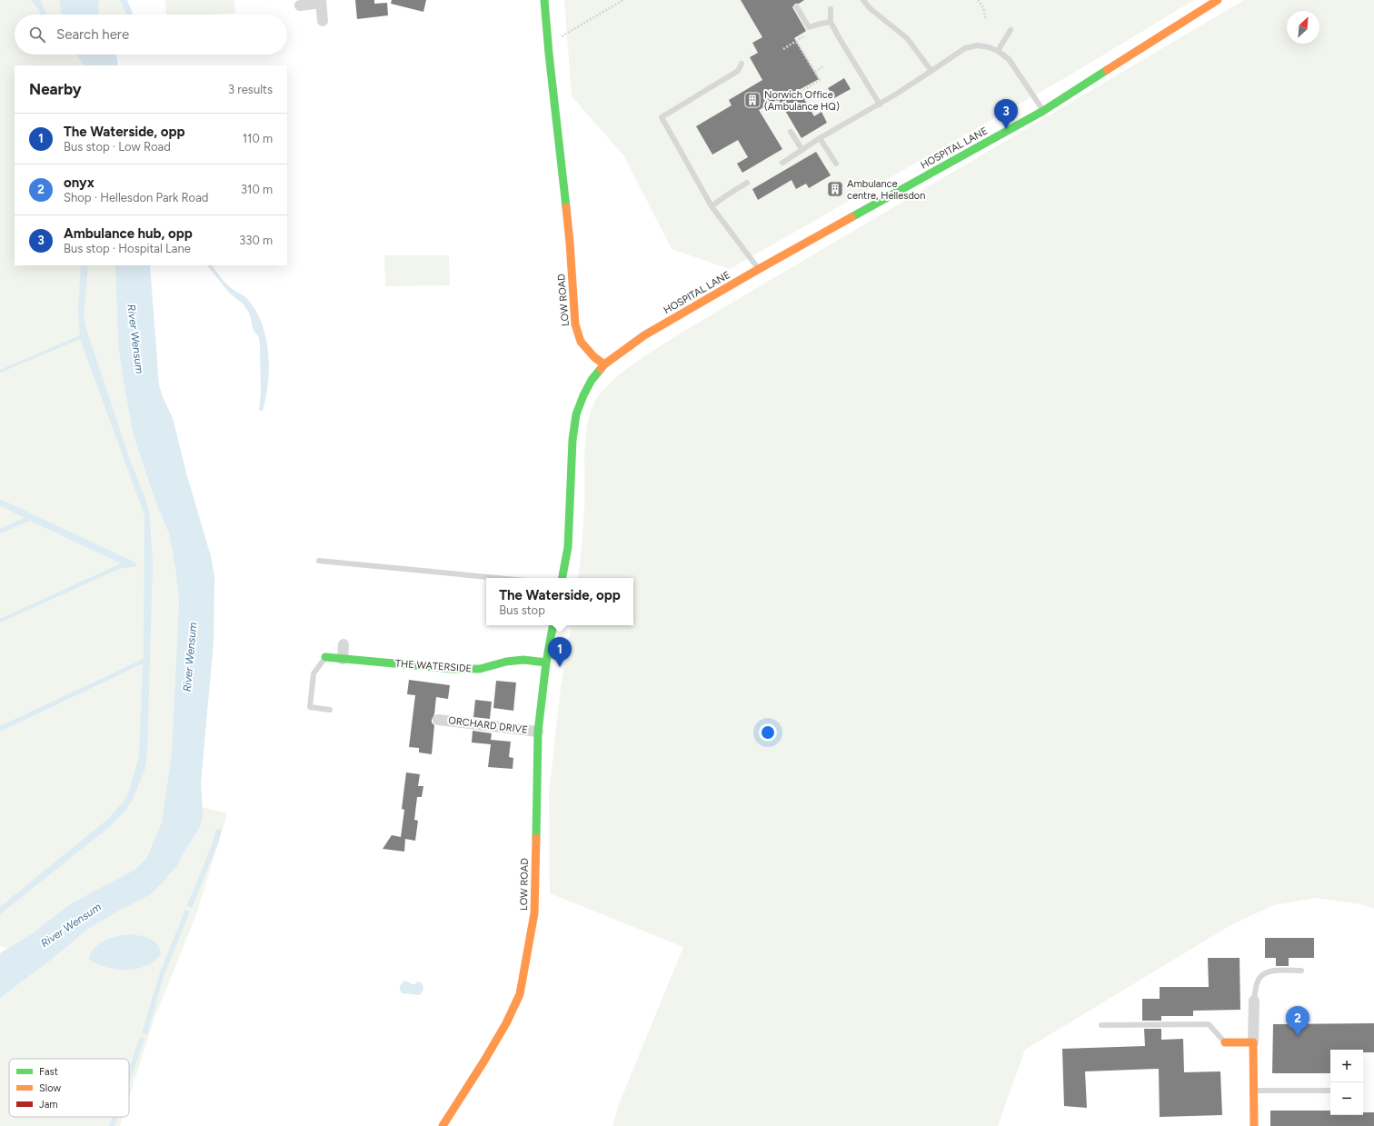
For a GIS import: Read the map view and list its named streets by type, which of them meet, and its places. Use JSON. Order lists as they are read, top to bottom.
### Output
{
  "streets": {
    "street": [
      "HOSPITAL LANE",
      "LOW ROAD",
      "THE WATERSIDE",
      "ORCHARD DRIVE"
    ]
  },
  "crossings": [
    ["HOSPITAL LANE", "LOW ROAD"],
    ["LOW ROAD", "THE WATERSIDE"],
    ["LOW ROAD", "ORCHARD DRIVE"]
  ],
  "water": ["River Wensum"],
  "places": {
    "building": ["Norwich Office (Ambulance HQ)", "Ambulance centre, Hellesdon"]
  },
  "legend": ["Fast", "Slow", "Jam"],
  "north": "top right",
  "page": {
    "search": "Search here",
    "heading": ["Nearby", "3 results"],
    "pins": ["3", "1", "2"],
    "list": [
      {
        "mark": "1",
        "name": "The Waterside, opp",
        "note": "Bus stop · Low Road",
        "value": "110 m"
      },
      {
        "mark": "2",
        "name": "onyx",
        "note": "Shop · Hellesdon Park Road",
        "value": "310 m"
      },
      {
        "mark": "3",
        "name": "Ambulance hub, opp",
        "note": "Bus stop · Hospital Lane",
        "value": "330 m"
      }
    ],
    "popup": ["The Waterside, opp", "Bus stop"],
    "map_buttons": ["+", "−"]
  }
}
